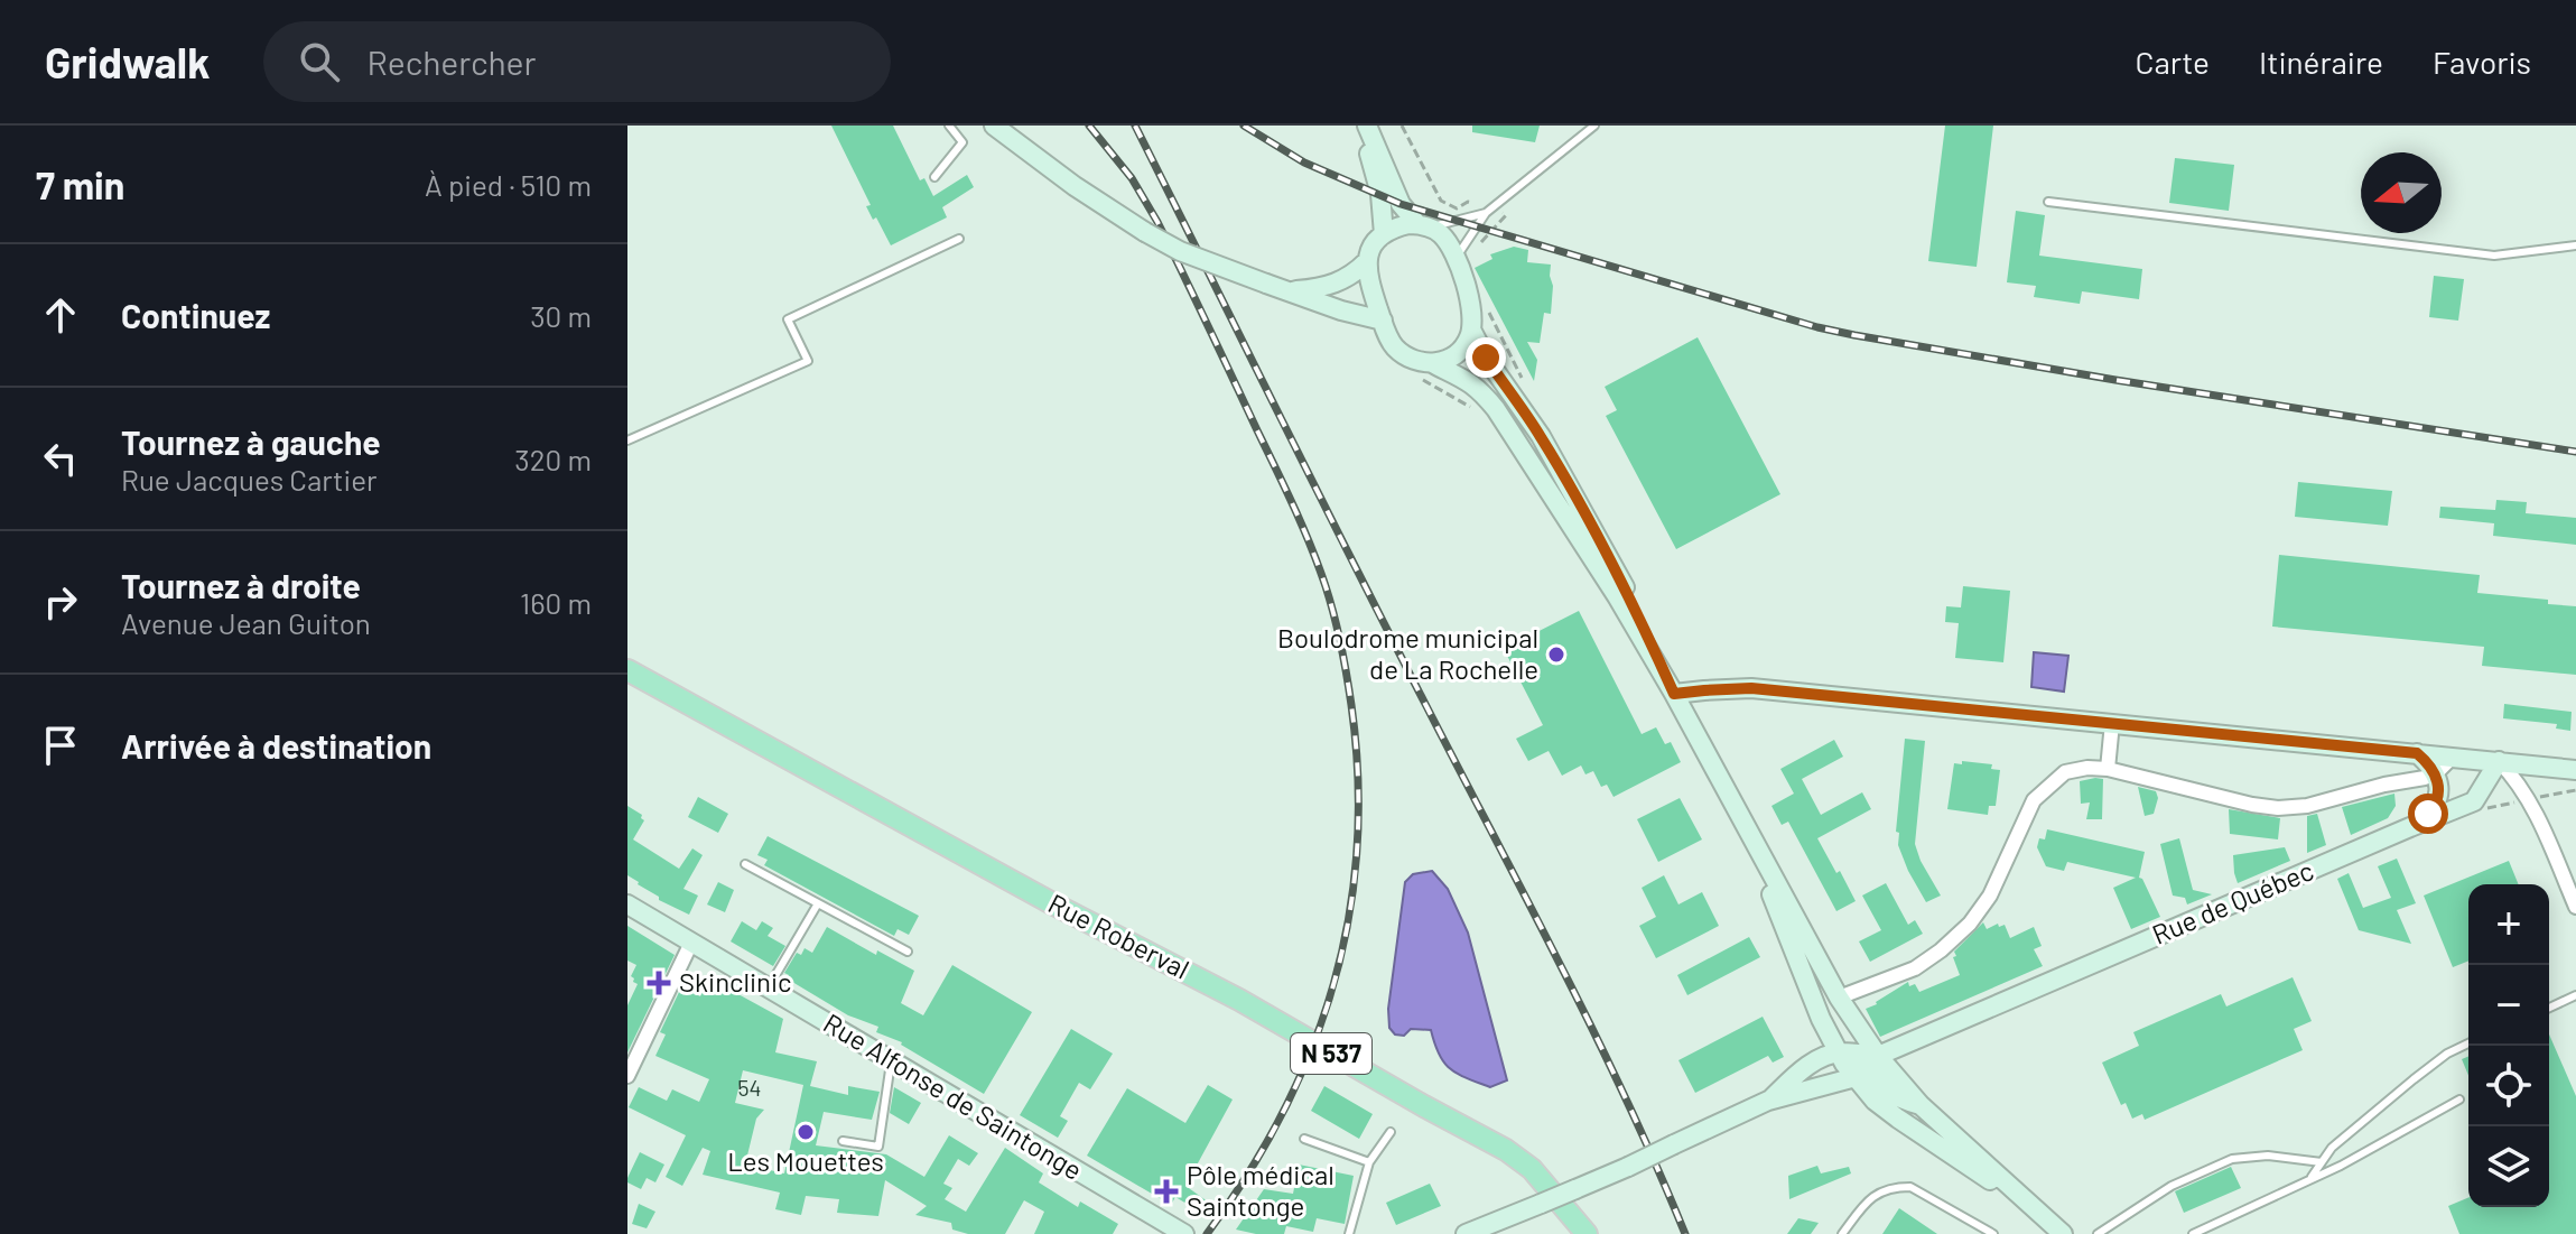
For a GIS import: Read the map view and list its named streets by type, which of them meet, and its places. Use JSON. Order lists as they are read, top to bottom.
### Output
{
  "streets": {
    "main road": ["Rue Roberval", "N 537"],
    "street": ["Rue de Québec", "Rue Alfonse de Saintonge"]
  },
  "places": {
    "other": ["Boulodrome municipal de La Rochelle", "Les Mouettes"],
    "health": ["Skinclinic", "Pôle médical Saintonge"]
  },
  "house_numbers": ["54"],
  "north": "left",
  "page": {
    "header": "Gridwalk",
    "search": "Rechercher",
    "nav": ["Carte", "Itinéraire", "Favoris"],
    "heading": ["7 min", "À pied · 510 m"],
    "list": [
      ["Continuez", "30 m"],
      ["Tournez à gauche", "Rue Jacques Cartier", "320 m"],
      ["Tournez à droite", "Avenue Jean Guiton", "160 m"],
      "Arrivée à destination"
    ],
    "map_buttons": ["+", "−"]
  }
}
